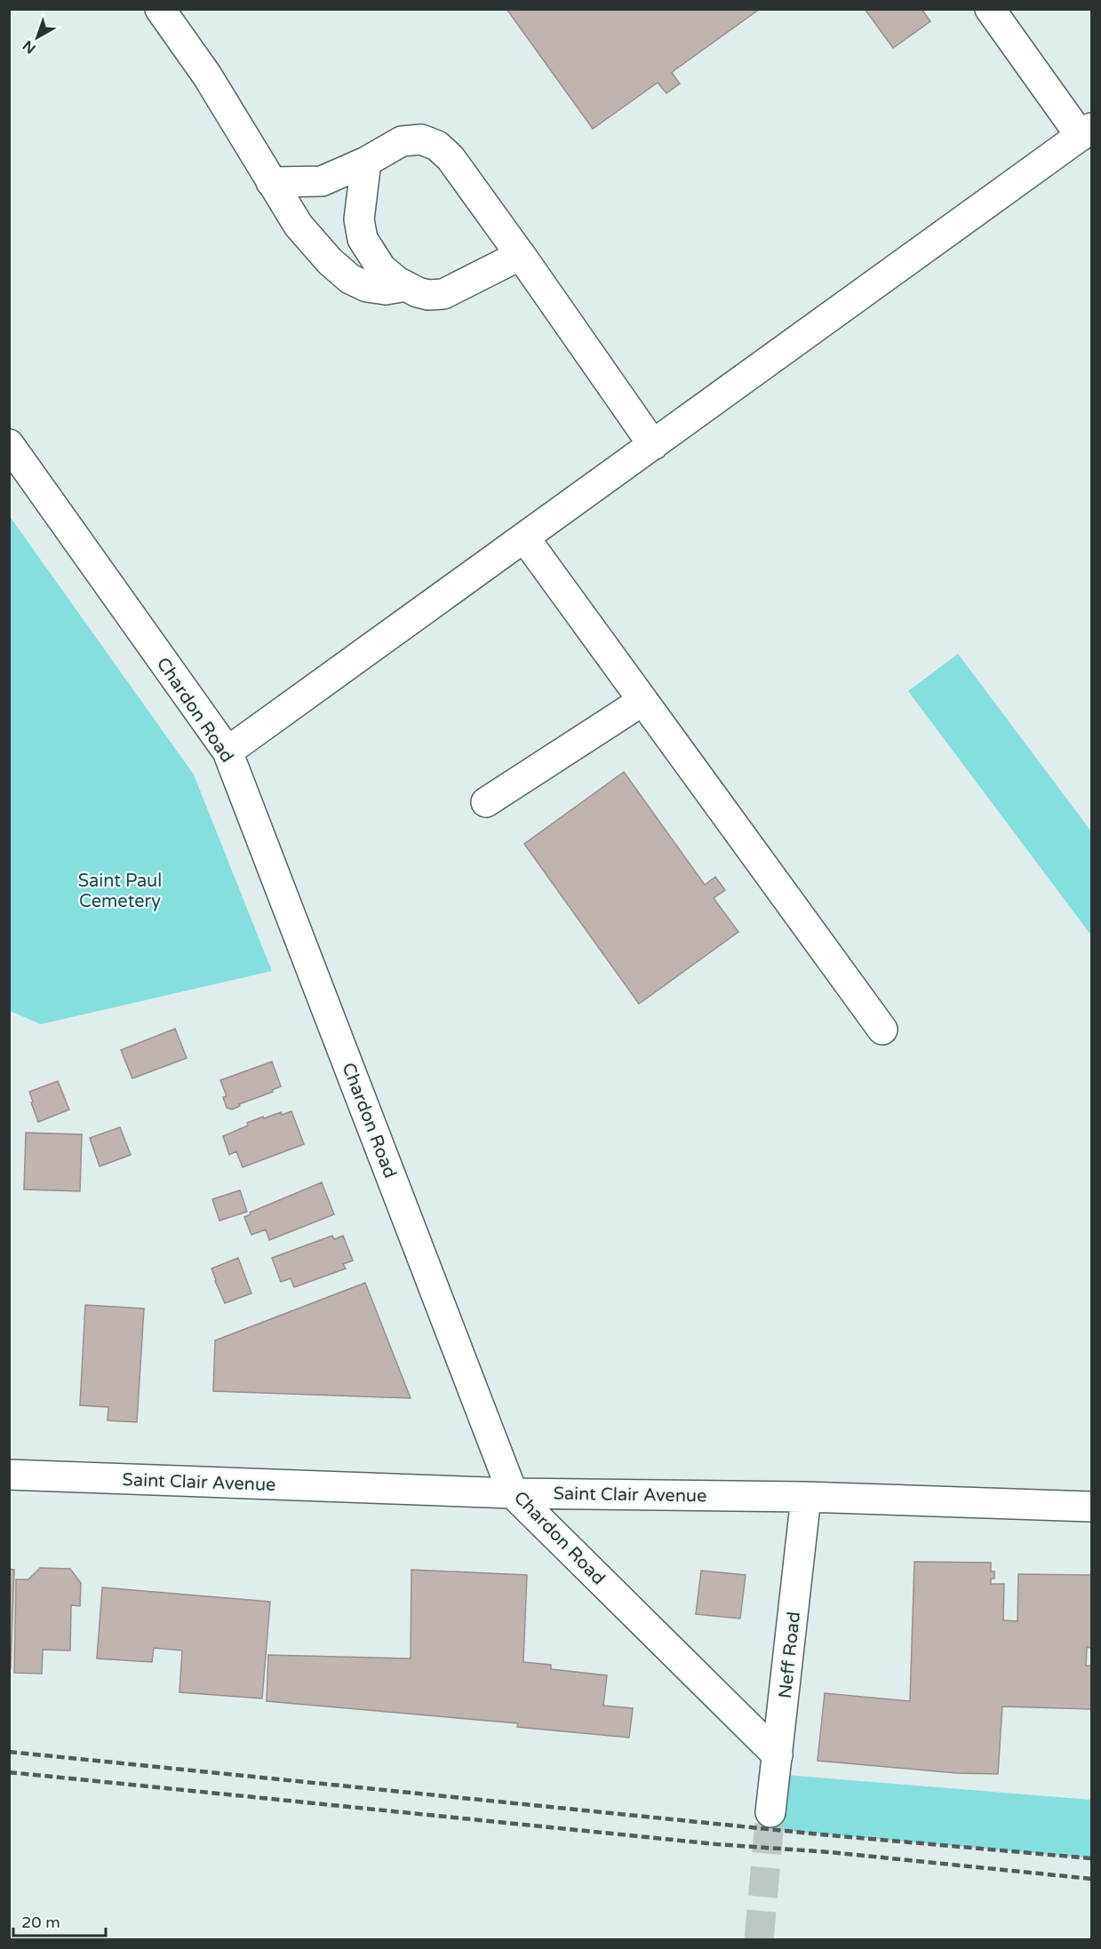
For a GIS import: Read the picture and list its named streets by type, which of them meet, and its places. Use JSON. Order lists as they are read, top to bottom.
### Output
{
  "streets": {
    "street": ["Chardon Road", "Saint Clair Avenue", "Neff Road"]
  },
  "crossings": [
    ["Chardon Road", "Saint Clair Avenue"],
    ["Chardon Road", "Neff Road"],
    ["Saint Clair Avenue", "Neff Road"]
  ],
  "parks": ["Saint Paul Cemetery"],
  "scale_bar": "20 m",
  "north": "bottom left"
}
